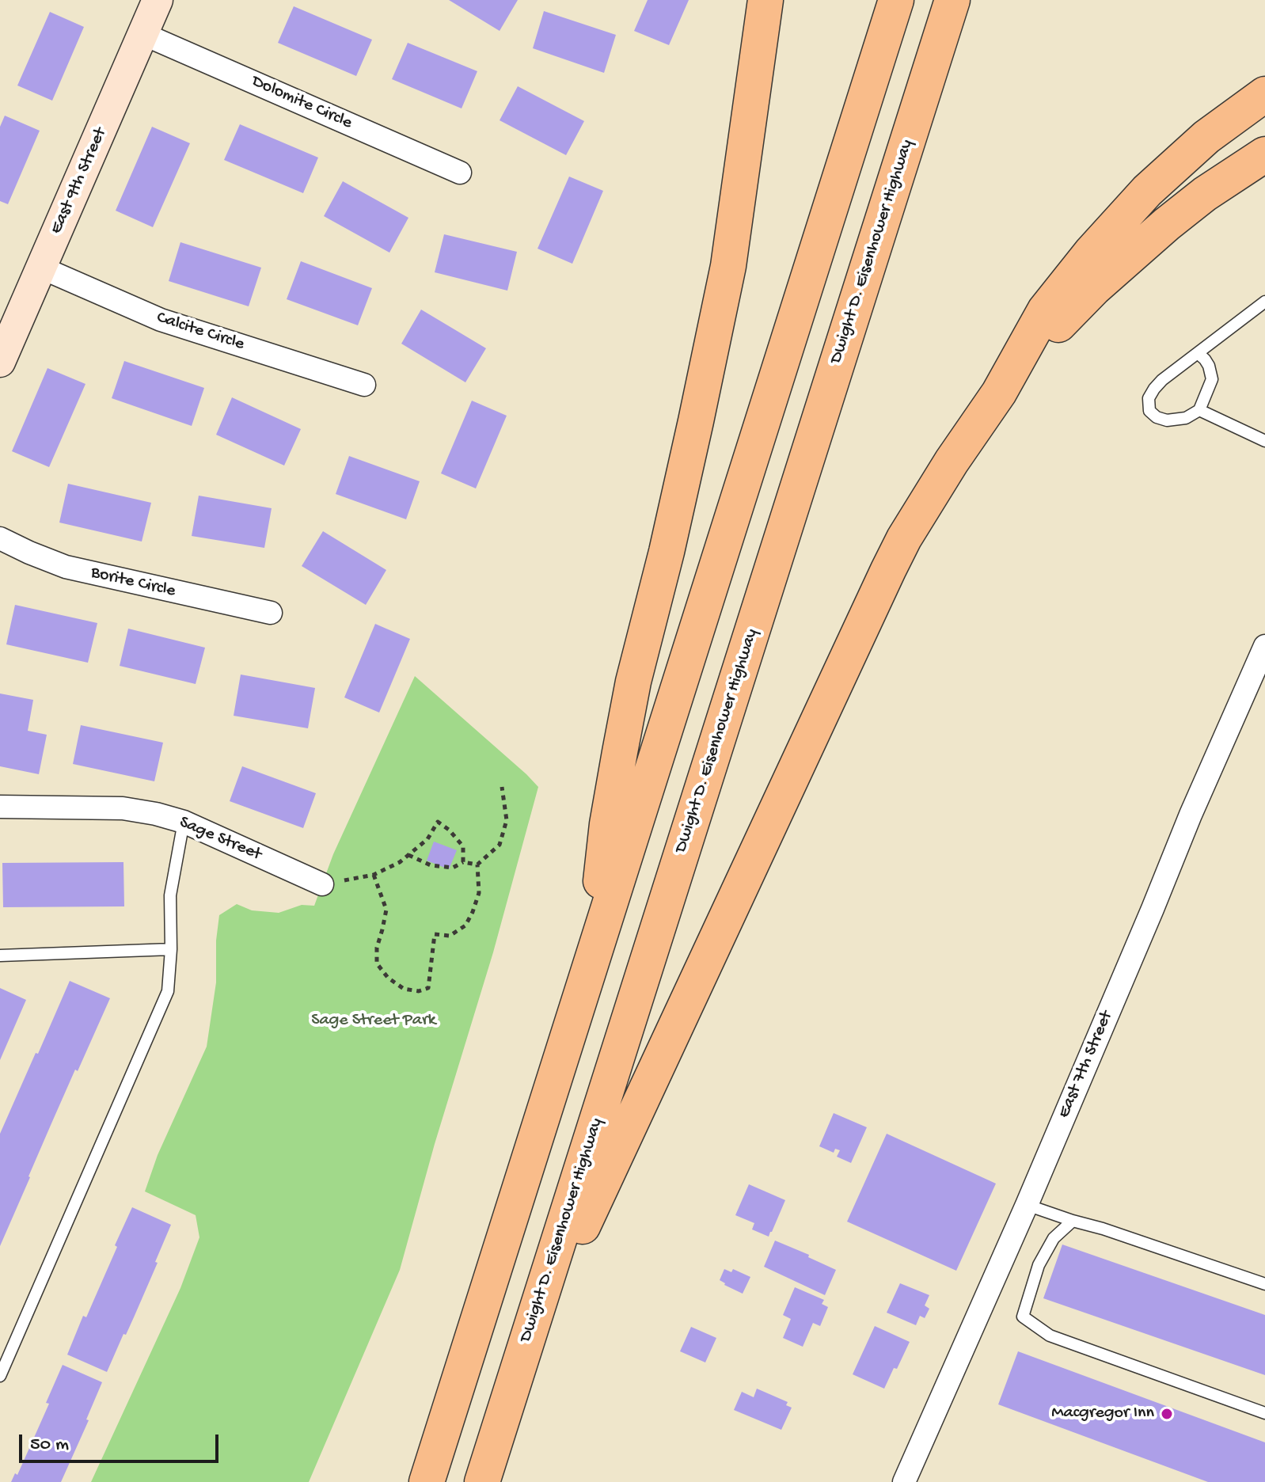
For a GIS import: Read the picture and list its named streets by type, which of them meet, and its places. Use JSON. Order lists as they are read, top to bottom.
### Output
{
  "streets": {
    "highway": ["Dwight D. Eisenhower Highway"],
    "street": [
      "Dolomite Circle",
      "East 9th Street",
      "Calcite Circle",
      "Borite Circle",
      "Sage Street",
      "East 7th Street"
    ]
  },
  "crossings": [
    ["Dolomite Circle", "East 9th Street"],
    ["East 9th Street", "Calcite Circle"]
  ],
  "parks": ["Sage Street Park"],
  "places": ["Macgregor Inn"],
  "scale_bar": "50 m"
}
